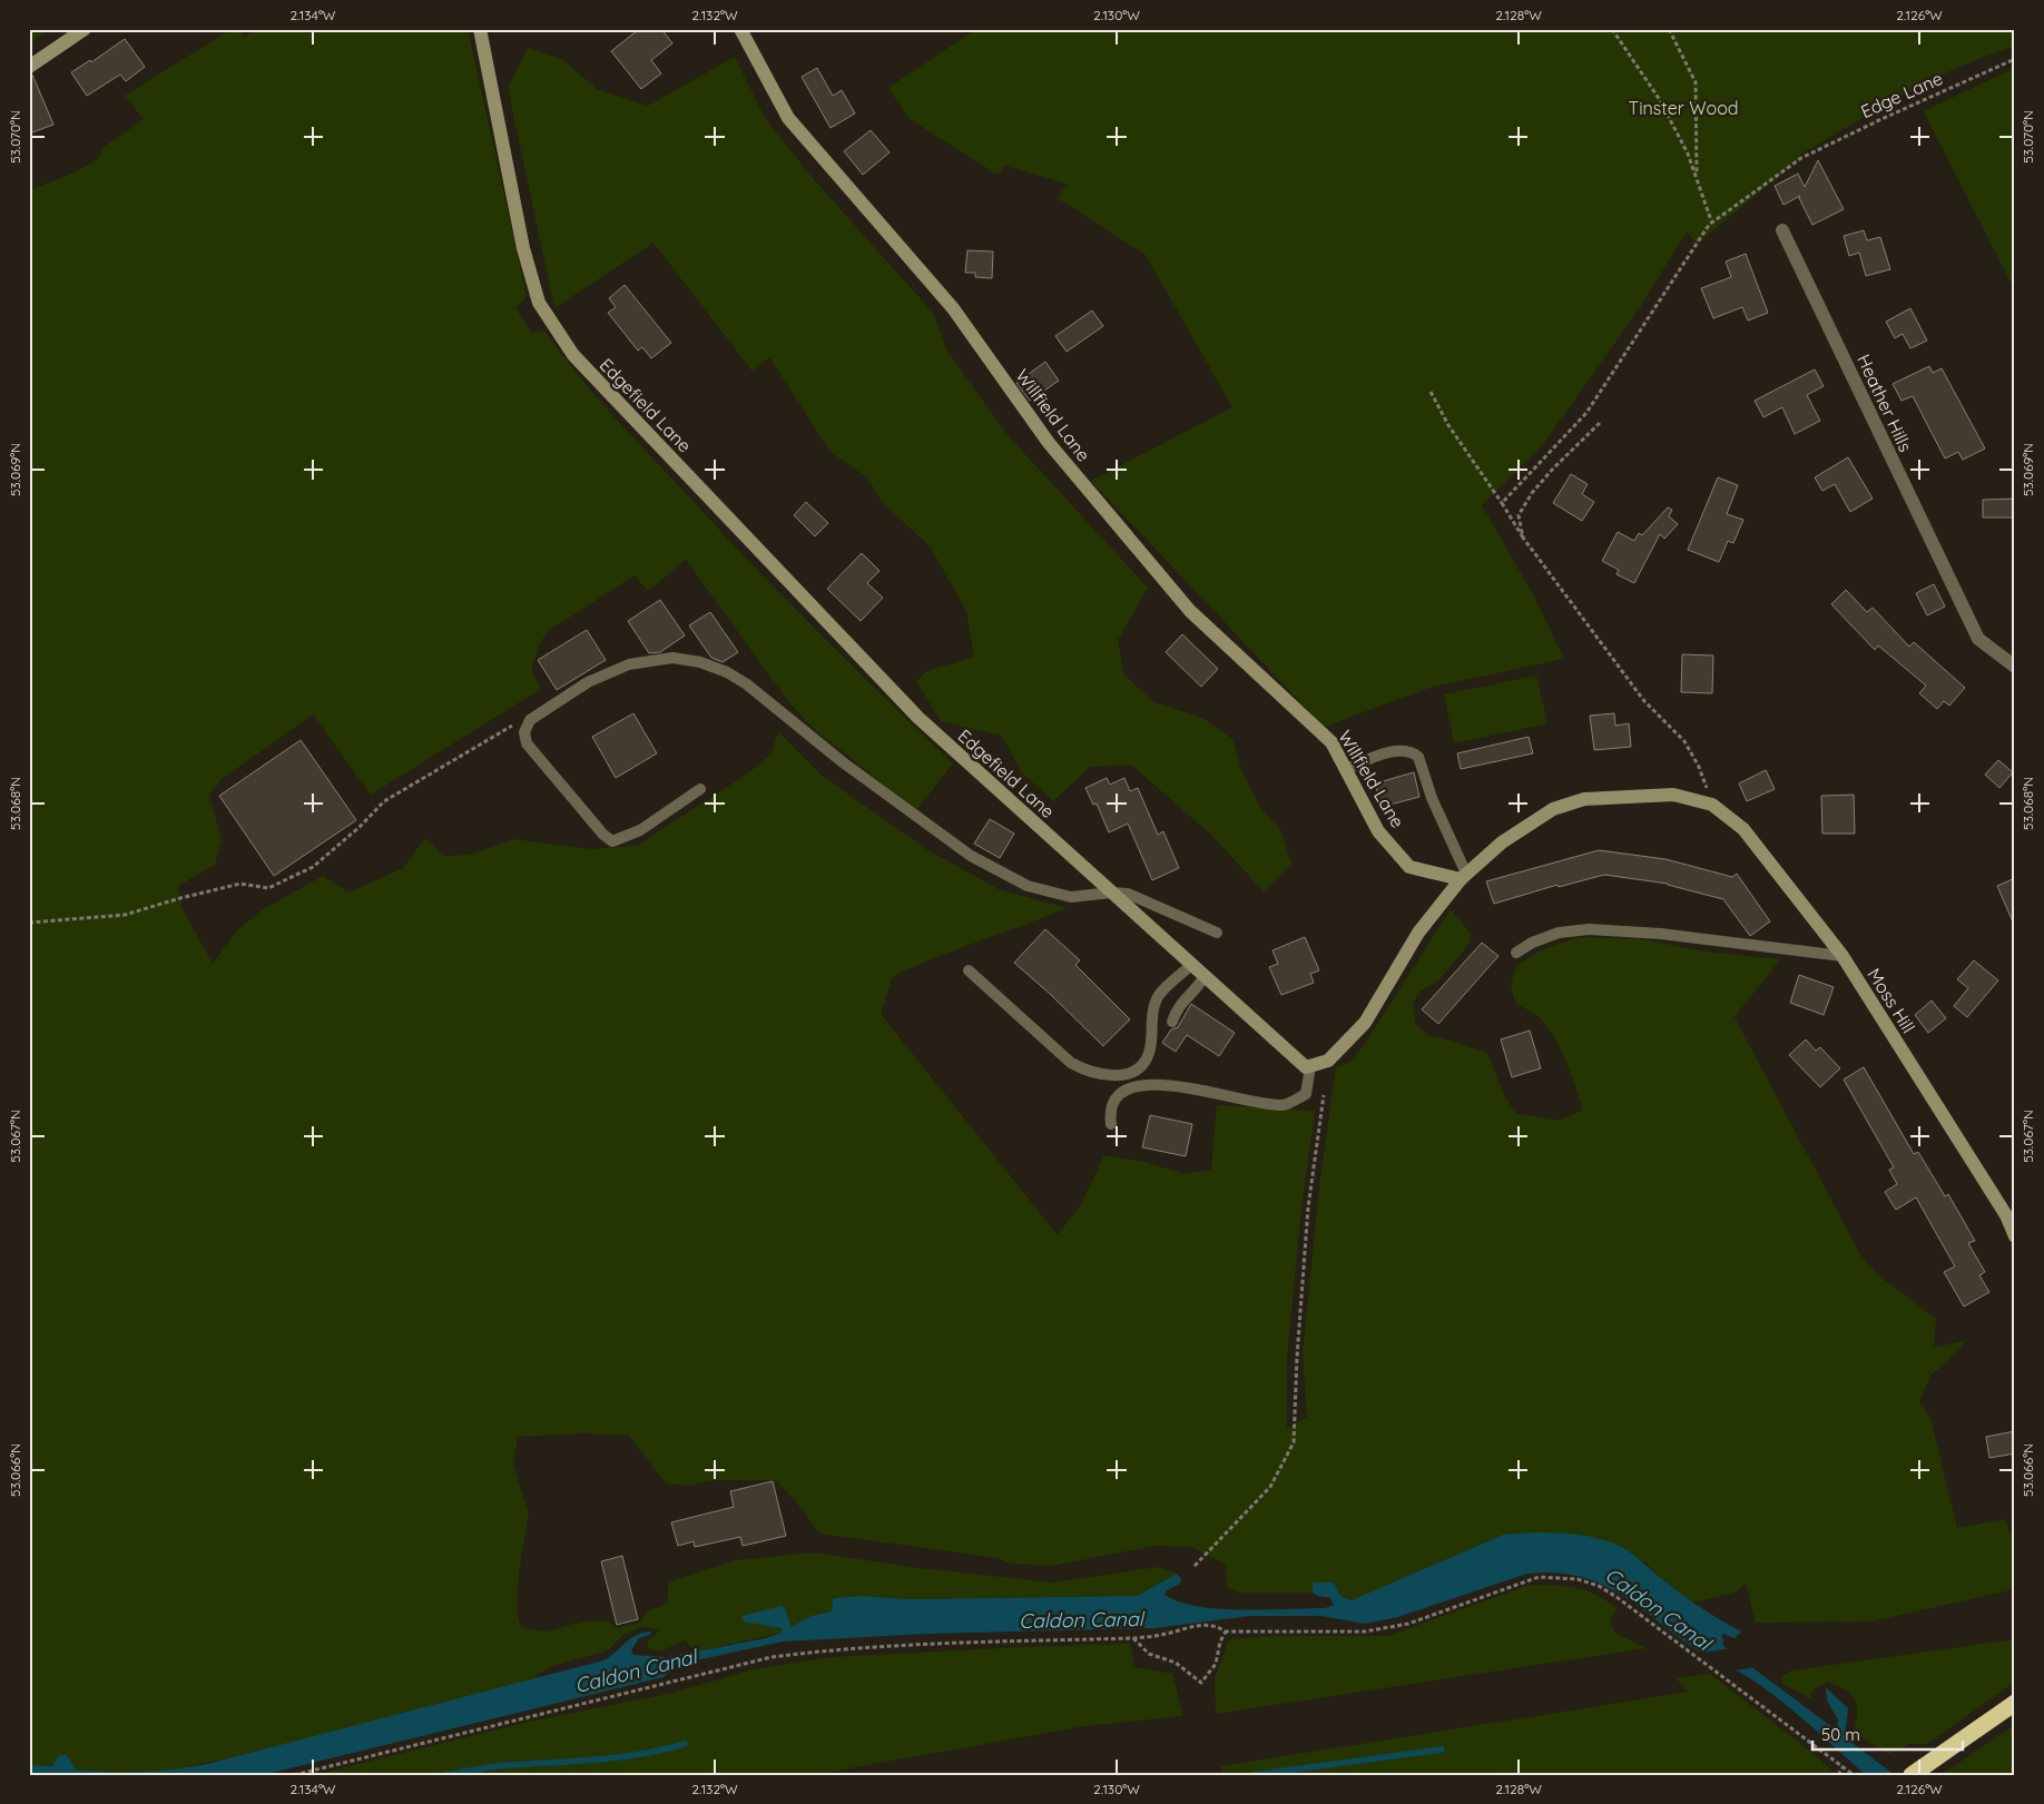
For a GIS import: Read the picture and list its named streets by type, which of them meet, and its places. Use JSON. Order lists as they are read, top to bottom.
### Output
{
  "streets": {
    "street": [
      "Heather Hills",
      "Edgefield Lane",
      "Willfield Lane",
      "Moss Hill"
    ],
    "path": ["Edge Lane"]
  },
  "water": ["Caldon Canal"],
  "parks": ["Tinster Wood"],
  "scale_bar": "50 m",
  "coordinates": [
    "2.134°W",
    "2.132°W",
    "2.130°W",
    "2.128°W",
    "2.126°W",
    "53.070°N",
    "53.069°N",
    "53.068°N",
    "53.067°N",
    "53.066°N"
  ]
}
